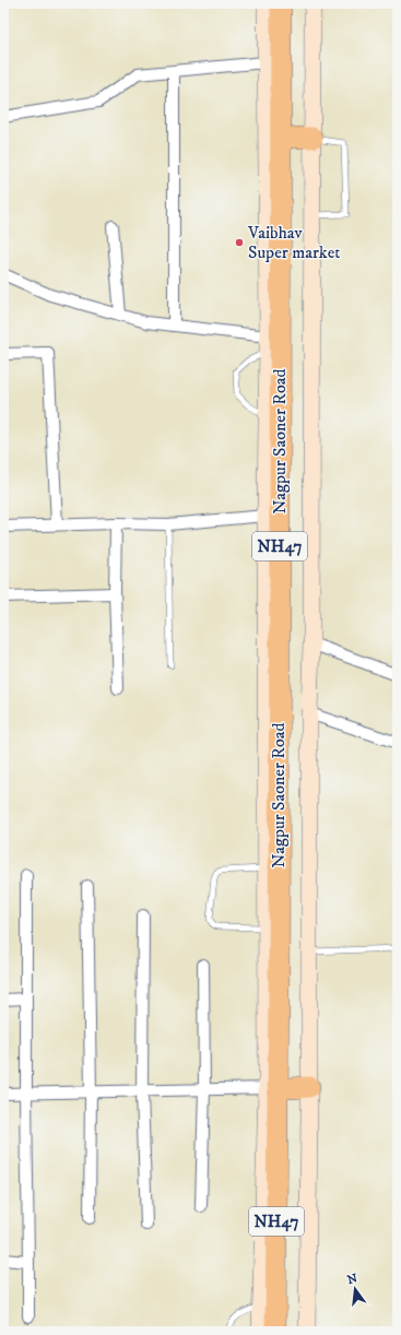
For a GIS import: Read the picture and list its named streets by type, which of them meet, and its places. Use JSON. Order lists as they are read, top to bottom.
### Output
{
  "streets": {
    "highway": ["Nagpur Saoner Road", "NH47"]
  },
  "crossings": [
    ["Nagpur Saoner Road", "NH47"]
  ],
  "places": ["Vaibhav Super market"],
  "north": "top"
}
